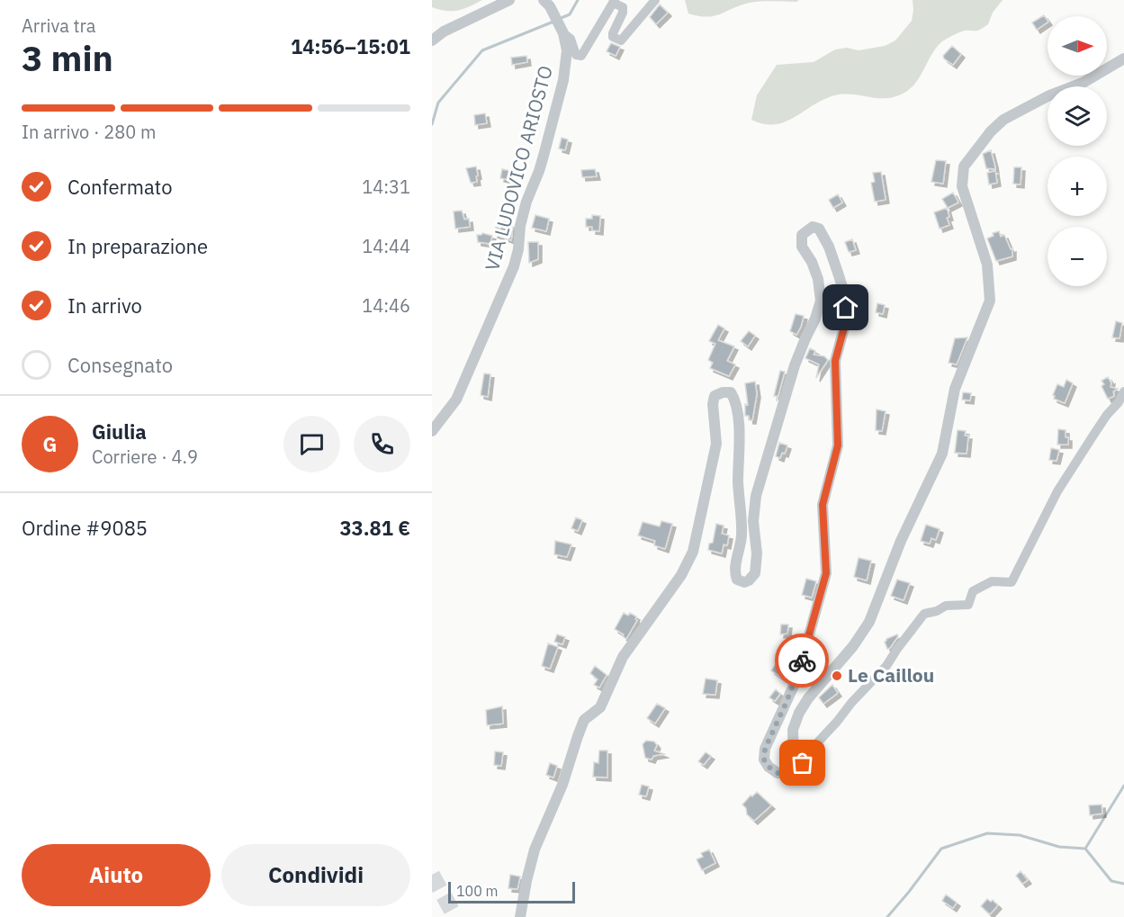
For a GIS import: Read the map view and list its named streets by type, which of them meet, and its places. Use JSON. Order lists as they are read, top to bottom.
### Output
{
  "streets": {
    "street": ["VIA LUDOVICO ARIOSTO"]
  },
  "places": ["Le Caillou"],
  "scale_bar": "100 m",
  "north": "right",
  "page": {
    "heading": ["3 min", "Arriva tra", "14:56–15:01"],
    "panel": [
      "Giulia",
      "Corriere · 4.9",
      "Ordine #9085",
      "33.81 €"
    ],
    "map_buttons": ["+", "−"],
    "bar": "In arrivo · 280 m",
    "list": [
      ["Confermato", "14:31"],
      ["In preparazione", "14:44"],
      ["In arrivo", "14:46"],
      "Consegnato"
    ],
    "round": "G",
    "buttons": ["Aiuto", "Condividi"],
    "scale": "100 m"
  }
}
